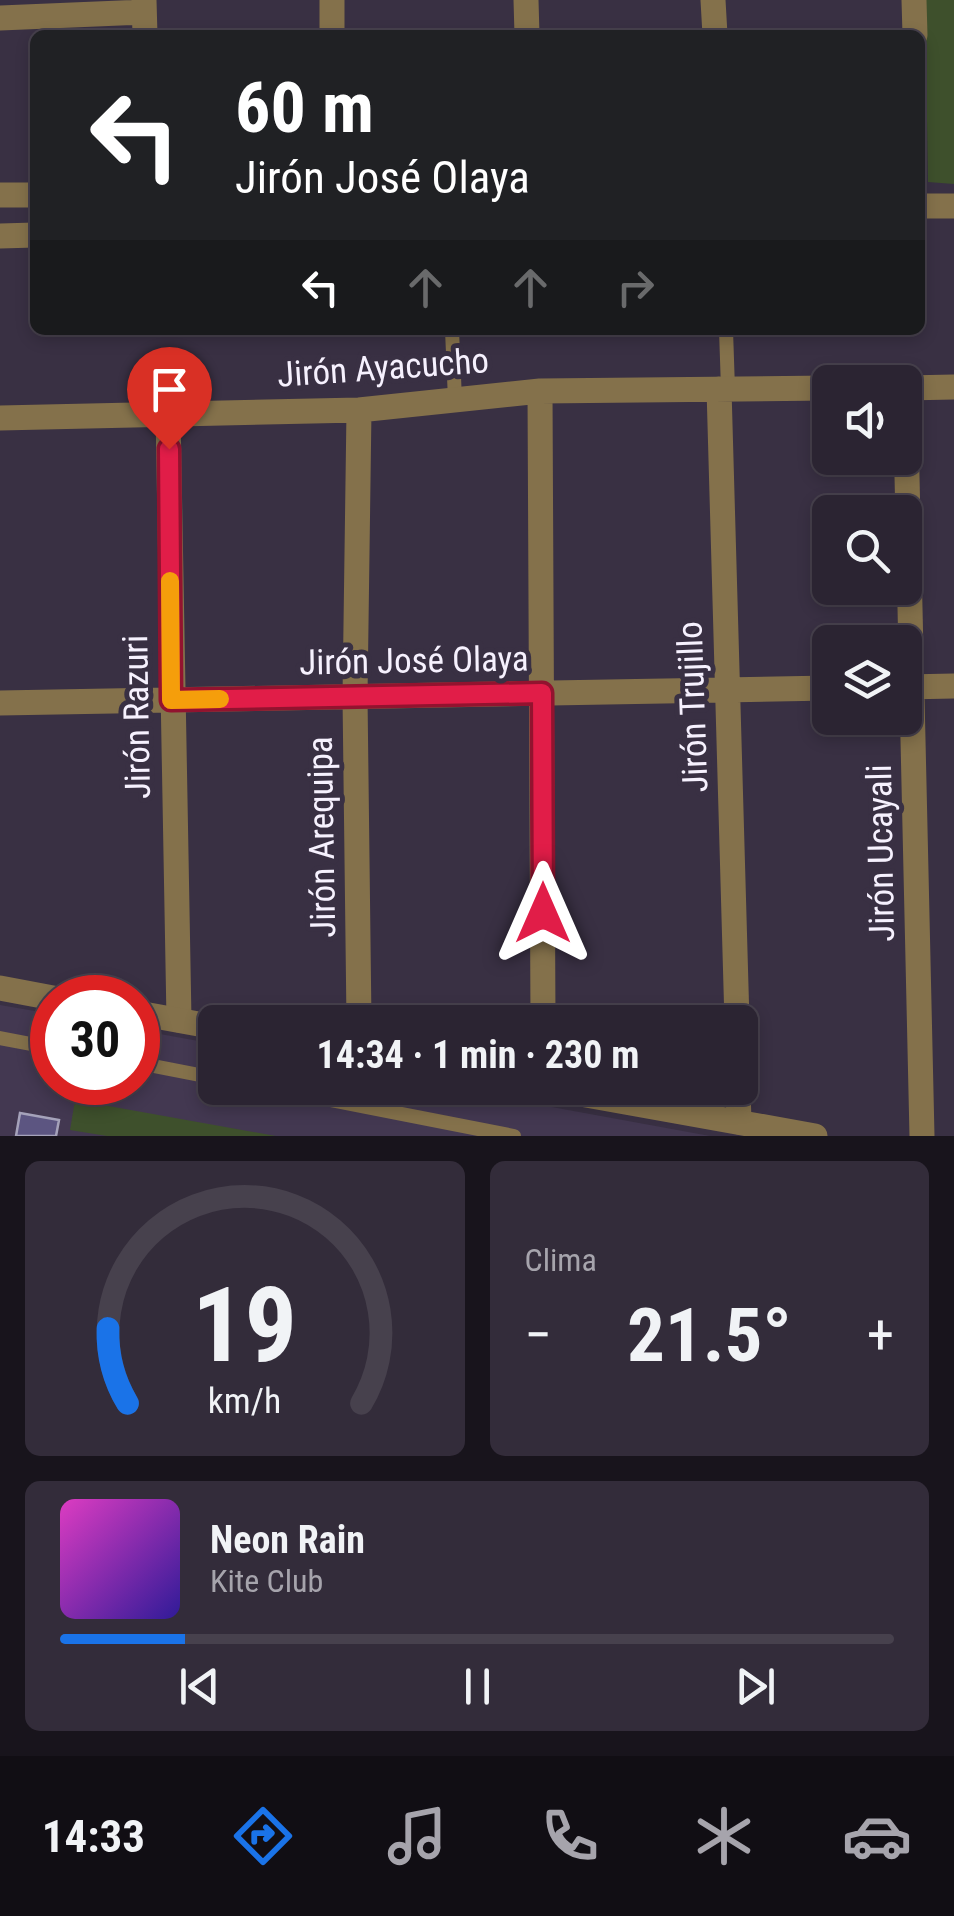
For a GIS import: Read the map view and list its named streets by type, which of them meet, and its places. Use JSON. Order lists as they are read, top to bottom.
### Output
{
  "streets": {
    "street": [
      "Jirón Ayacucho",
      "Jirón José Olaya",
      "Jirón Trujillo",
      "Jirón Razuri",
      "Jirón Arequipa",
      "Jirón Ucayali"
    ]
  },
  "crossings": [
    ["Jirón Ayacucho", "Jirón Trujillo"],
    ["Jirón Ayacucho", "Jirón Razuri"],
    ["Jirón Ayacucho", "Jirón Arequipa"],
    ["Jirón José Olaya", "Jirón Trujillo"],
    ["Jirón José Olaya", "Jirón Razuri"],
    ["Jirón José Olaya", "Jirón Arequipa"]
  ],
  "page": {
    "turn": ["60 m", "Jirón José Olaya"],
    "limit": "30",
    "trip": "14:34 · 1 min · 230 m",
    "tile": "Clima",
    "heat": ["−", "21.5°", "+"],
    "song": ["Neon Rain", "Kite Club"],
    "tabs": "14:33",
    "gauge": ["19", "km/h"]
  }
}
